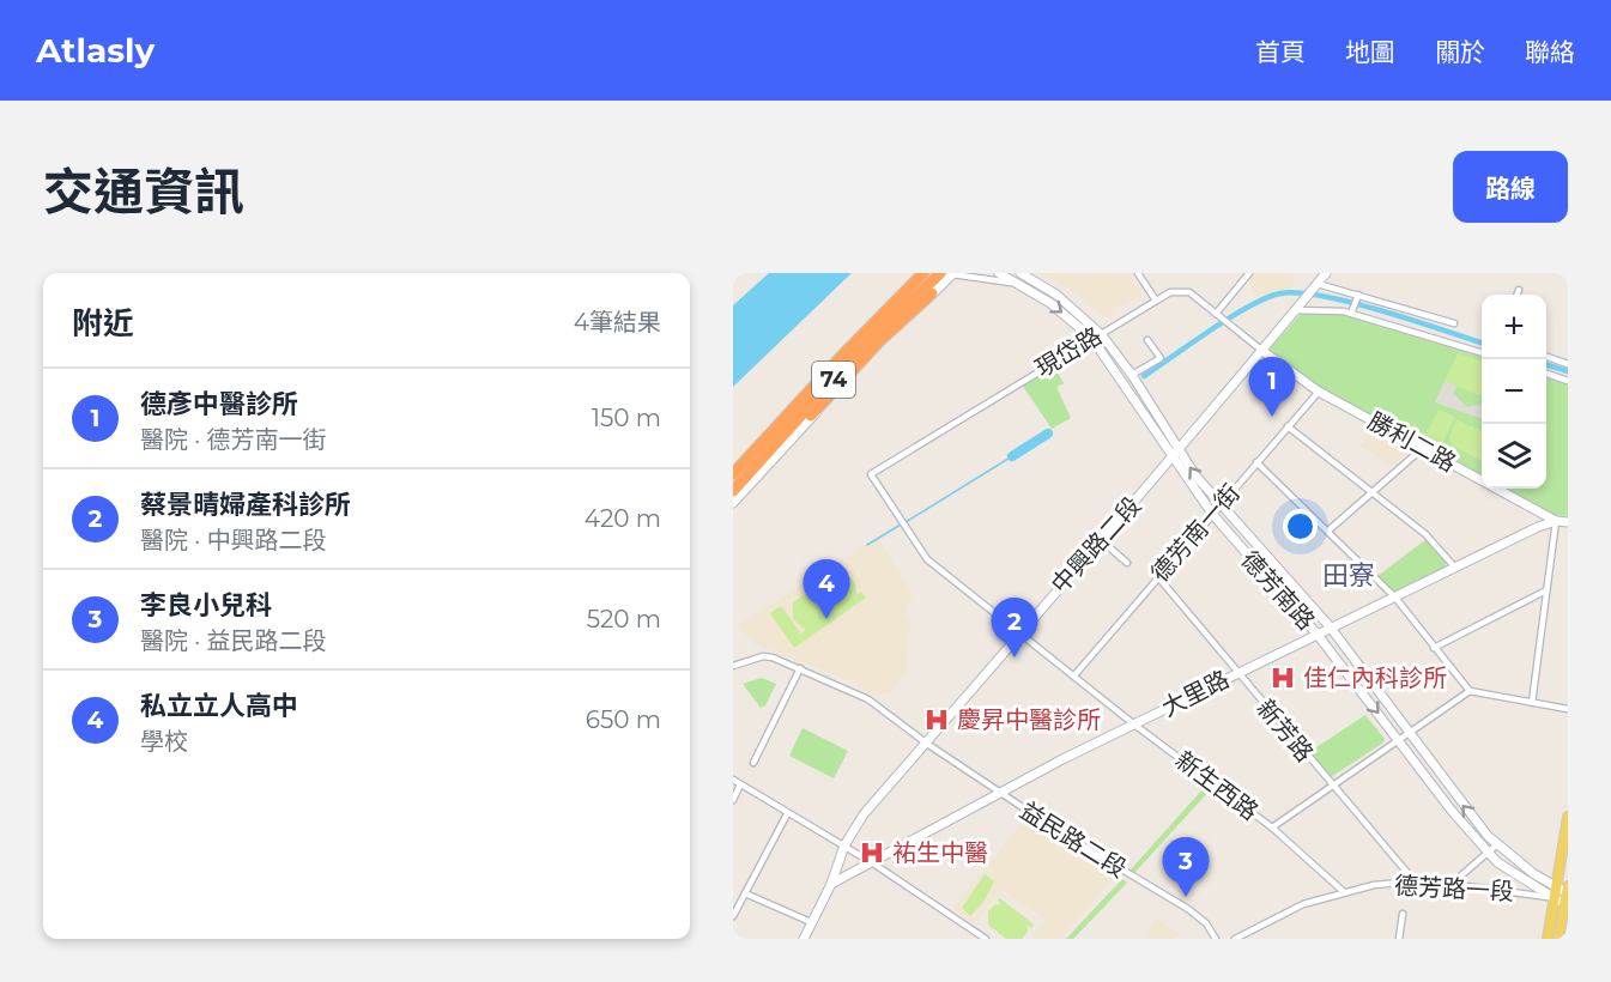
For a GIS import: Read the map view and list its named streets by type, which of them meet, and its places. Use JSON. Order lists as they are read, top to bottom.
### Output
{
  "streets": {
    "highway": ["74"],
    "street": [
      "現岱路",
      "勝利二路",
      "德芳南一街",
      "中興路二段",
      "德芳南路",
      "大里路",
      "新芳路",
      "新生西路",
      "益民路二段",
      "德芳路一段"
    ]
  },
  "crossings": [
    ["現岱路", "勝利二路"],
    ["現岱路", "中興路二段"],
    ["現岱路", "德芳南路"],
    ["現岱路", "新生西路"],
    ["勝利二路", "德芳南一街"],
    ["勝利二路", "中興路二段"],
    ["勝利二路", "大里路"],
    ["德芳南一街", "德芳南路"],
    ["德芳南一街", "新芳路"],
    ["德芳南一街", "新生西路"],
    ["中興路二段", "德芳南路"],
    ["中興路二段", "大里路"],
    ["中興路二段", "新生西路"],
    ["中興路二段", "益民路二段"],
    ["德芳南路", "大里路"],
    ["德芳南路", "德芳路一段"],
    ["大里路", "新芳路"],
    ["大里路", "新生西路"],
    ["大里路", "益民路二段"],
    ["新芳路", "德芳路一段"],
    ["新生西路", "德芳路一段"]
  ],
  "districts": ["田寮"],
  "places": {
    "hospital": ["佳仁內科診所", "慶昇中醫診所", "𧙗生中醫"]
  },
  "page": {
    "header": "Atlasly",
    "nav": [
      "首頁",
      "地圖",
      "關於",
      "聯絡"
    ],
    "title": "交通資訊",
    "buttons": "路線",
    "heading": ["附近", "4筆結果"],
    "map_buttons": ["+", "−"],
    "pins": [
      "1",
      "4",
      "2",
      "3"
    ],
    "list": [
      {
        "mark": "1",
        "name": "德彥中醫診所",
        "note": "醫院 · 德芳南一街",
        "value": "150 m"
      },
      {
        "mark": "2",
        "name": "蔡景晴婦產科診所",
        "note": "醫院 · 中興路二段",
        "value": "420 m"
      },
      {
        "mark": "3",
        "name": "李良小兒科",
        "note": "醫院 · 益民路二段",
        "value": "520 m"
      },
      {
        "mark": "4",
        "name": "私立立人高中",
        "note": "學校",
        "value": "650 m"
      }
    ]
  }
}
